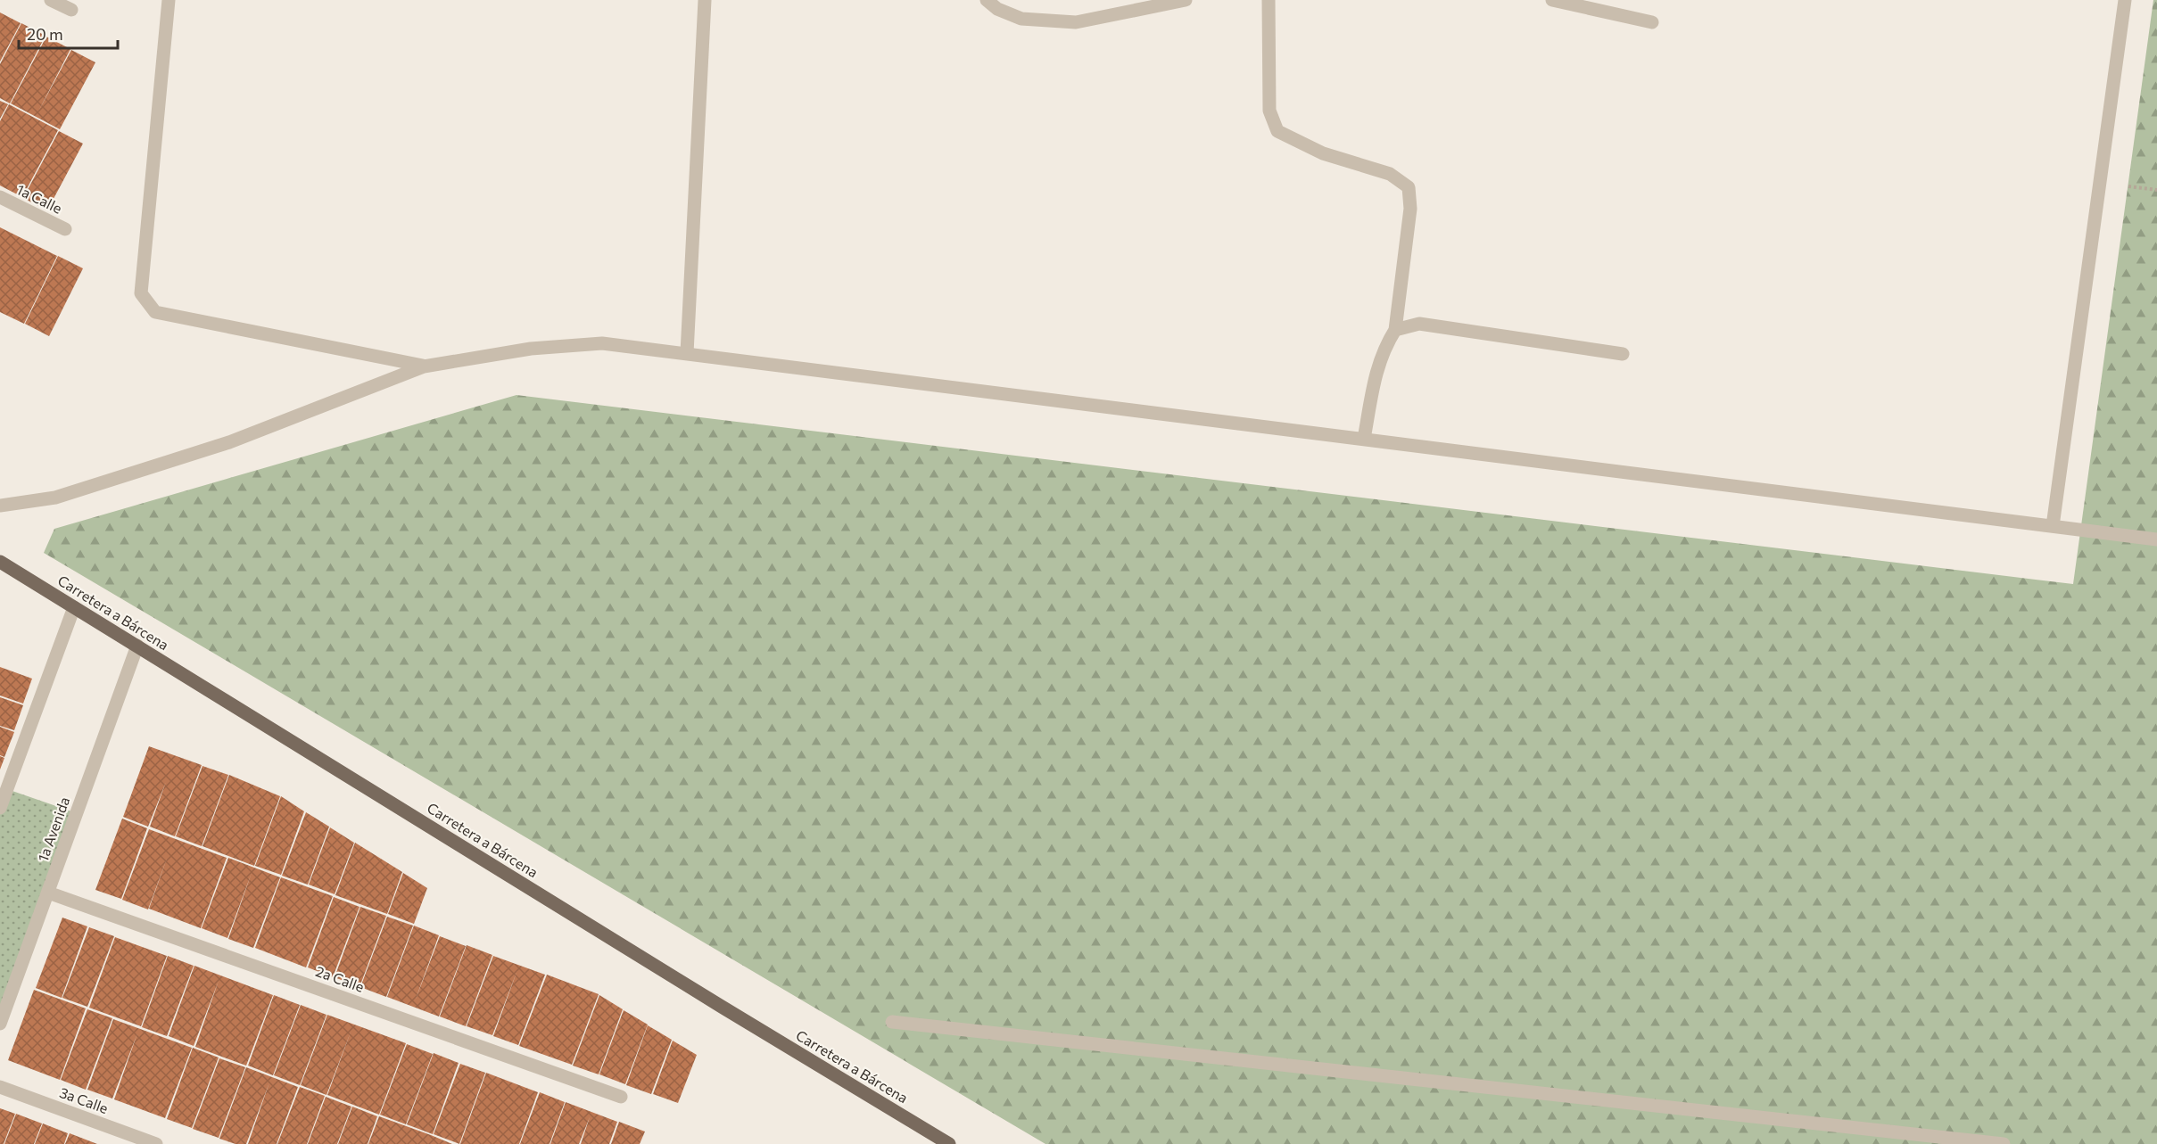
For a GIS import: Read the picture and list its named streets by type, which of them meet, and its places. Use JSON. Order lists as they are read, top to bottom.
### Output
{
  "streets": {
    "main road": ["Carretera a Bárcena"],
    "street": [
      "1a Calle",
      "1a Avenida",
      "2a Calle",
      "3a Calle"
    ]
  },
  "crossings": [
    ["Carretera a Bárcena", "1a Avenida"],
    ["1a Avenida", "2a Calle"]
  ],
  "scale_bar": "20 m"
}
